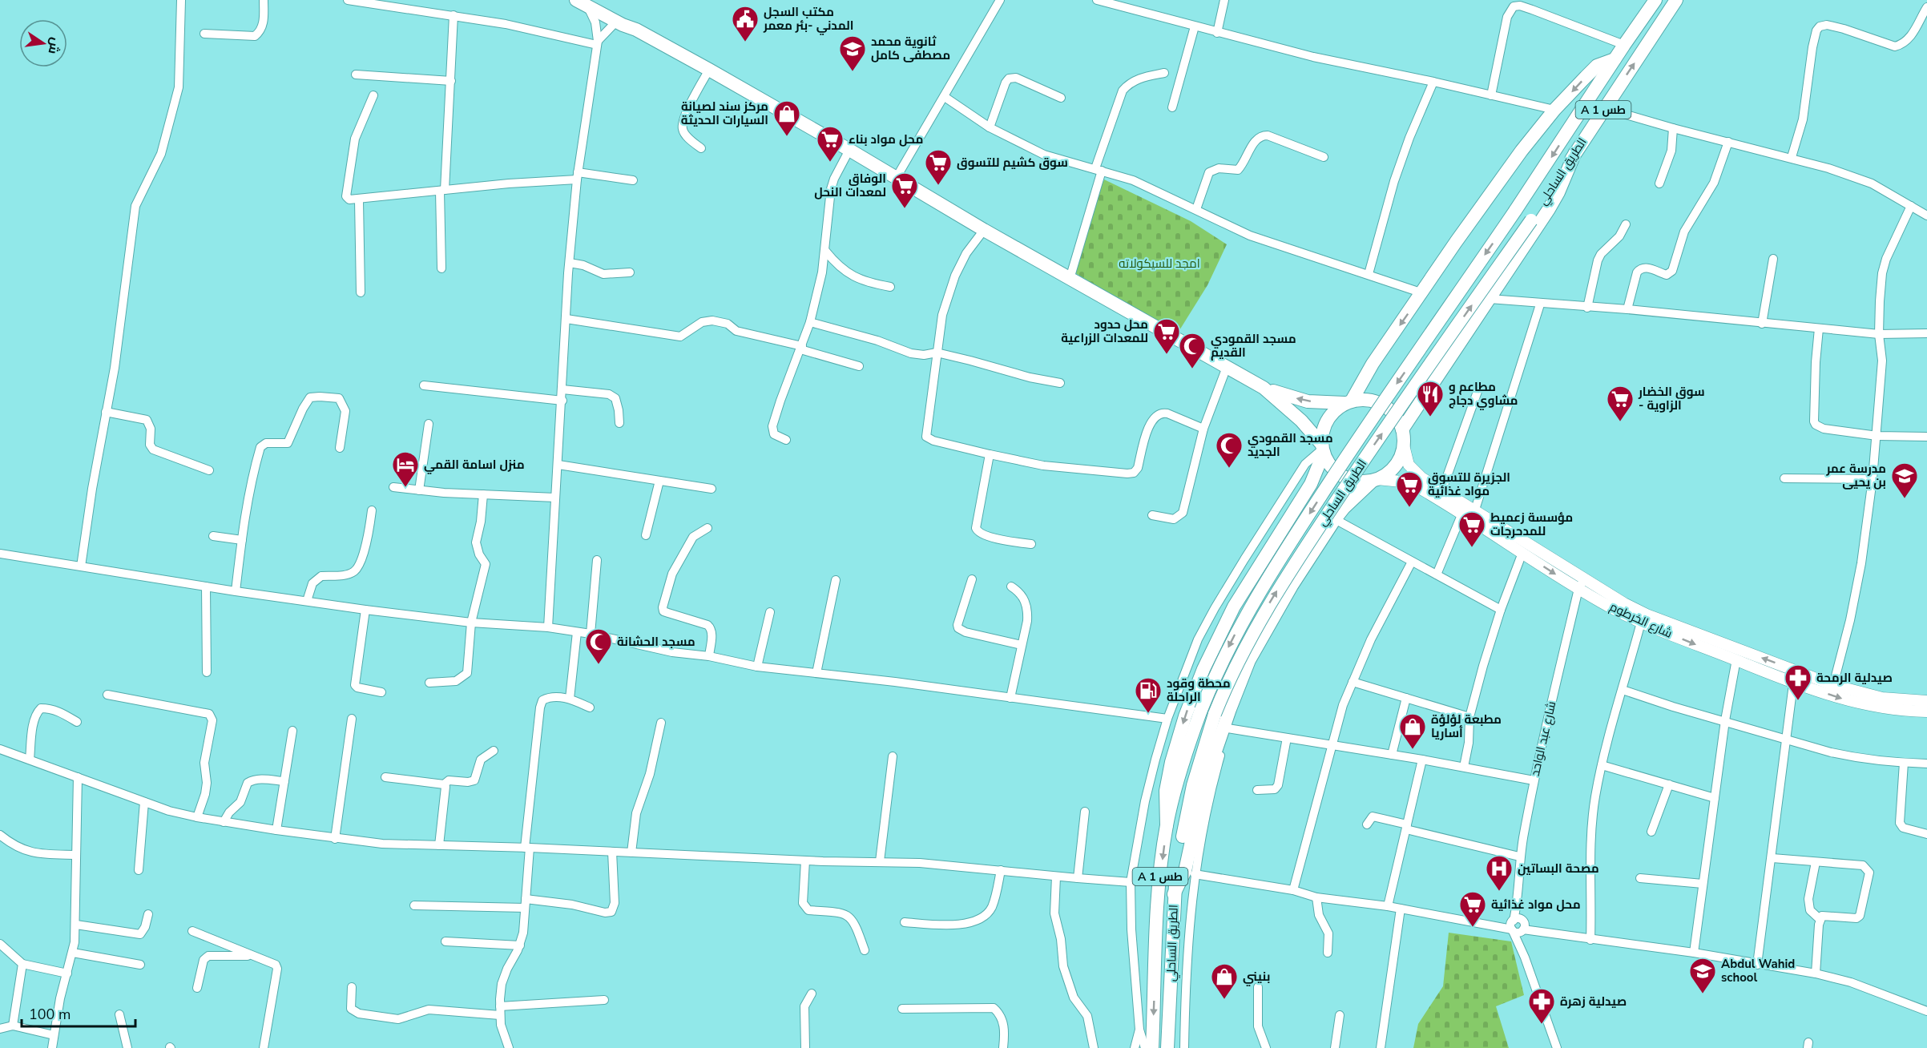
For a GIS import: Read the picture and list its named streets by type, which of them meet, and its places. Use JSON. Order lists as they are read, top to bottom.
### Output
{
  "streets": {
    "highway": ["A 1 طس", "الطريق الساحلي"],
    "main road": ["شارع الخرطوم"],
    "street": ["شارع عبد الواحد"]
  },
  "crossings": [
    ["شارع الخرطوم", "شارع عبد الواحد"]
  ],
  "parks": ["امجد للسيكولاته"],
  "places": {
    "public building": ["مكتب السجل المدني -بئر معمر"],
    "school or university": ["ثانوية محمد مصطفى كامل", "مدرسة عمر بن يحيى", "Abdul Wahid school"],
    "shop": ["مركز سند لصيانة السيارات الحديثة", "مطبعة لؤلؤة أساريا", "بنيني"],
    "supermarket": [
      "محل مواد بناء",
      "سوق كشيم للتسوق",
      "الوفاق لمعدات النحل",
      "محل حدود للمعدات الزراعية",
      "سوق الخضار - الزاوية",
      "الجزيرة للتسوق مواد غذائية",
      "مؤسسة زعميط للمدحرجات",
      "محل مواد غذائية"
    ],
    "mosque": ["مسجد القمودي القديم", "مسجد القمودي الجديد", "مسجد الحشانة"],
    "restaurant": ["مطاعم و مشاوي دجاج"],
    "hotel": ["منزل اسامة القمي"],
    "pharmacy": ["صيدلية الرمحة", "صيدلية زهرة"],
    "fuel station": ["محطة وقود الراحلة"],
    "hospital": ["مصحة البساتين"]
  },
  "scale_bar": "100 m",
  "north": "right"
}
